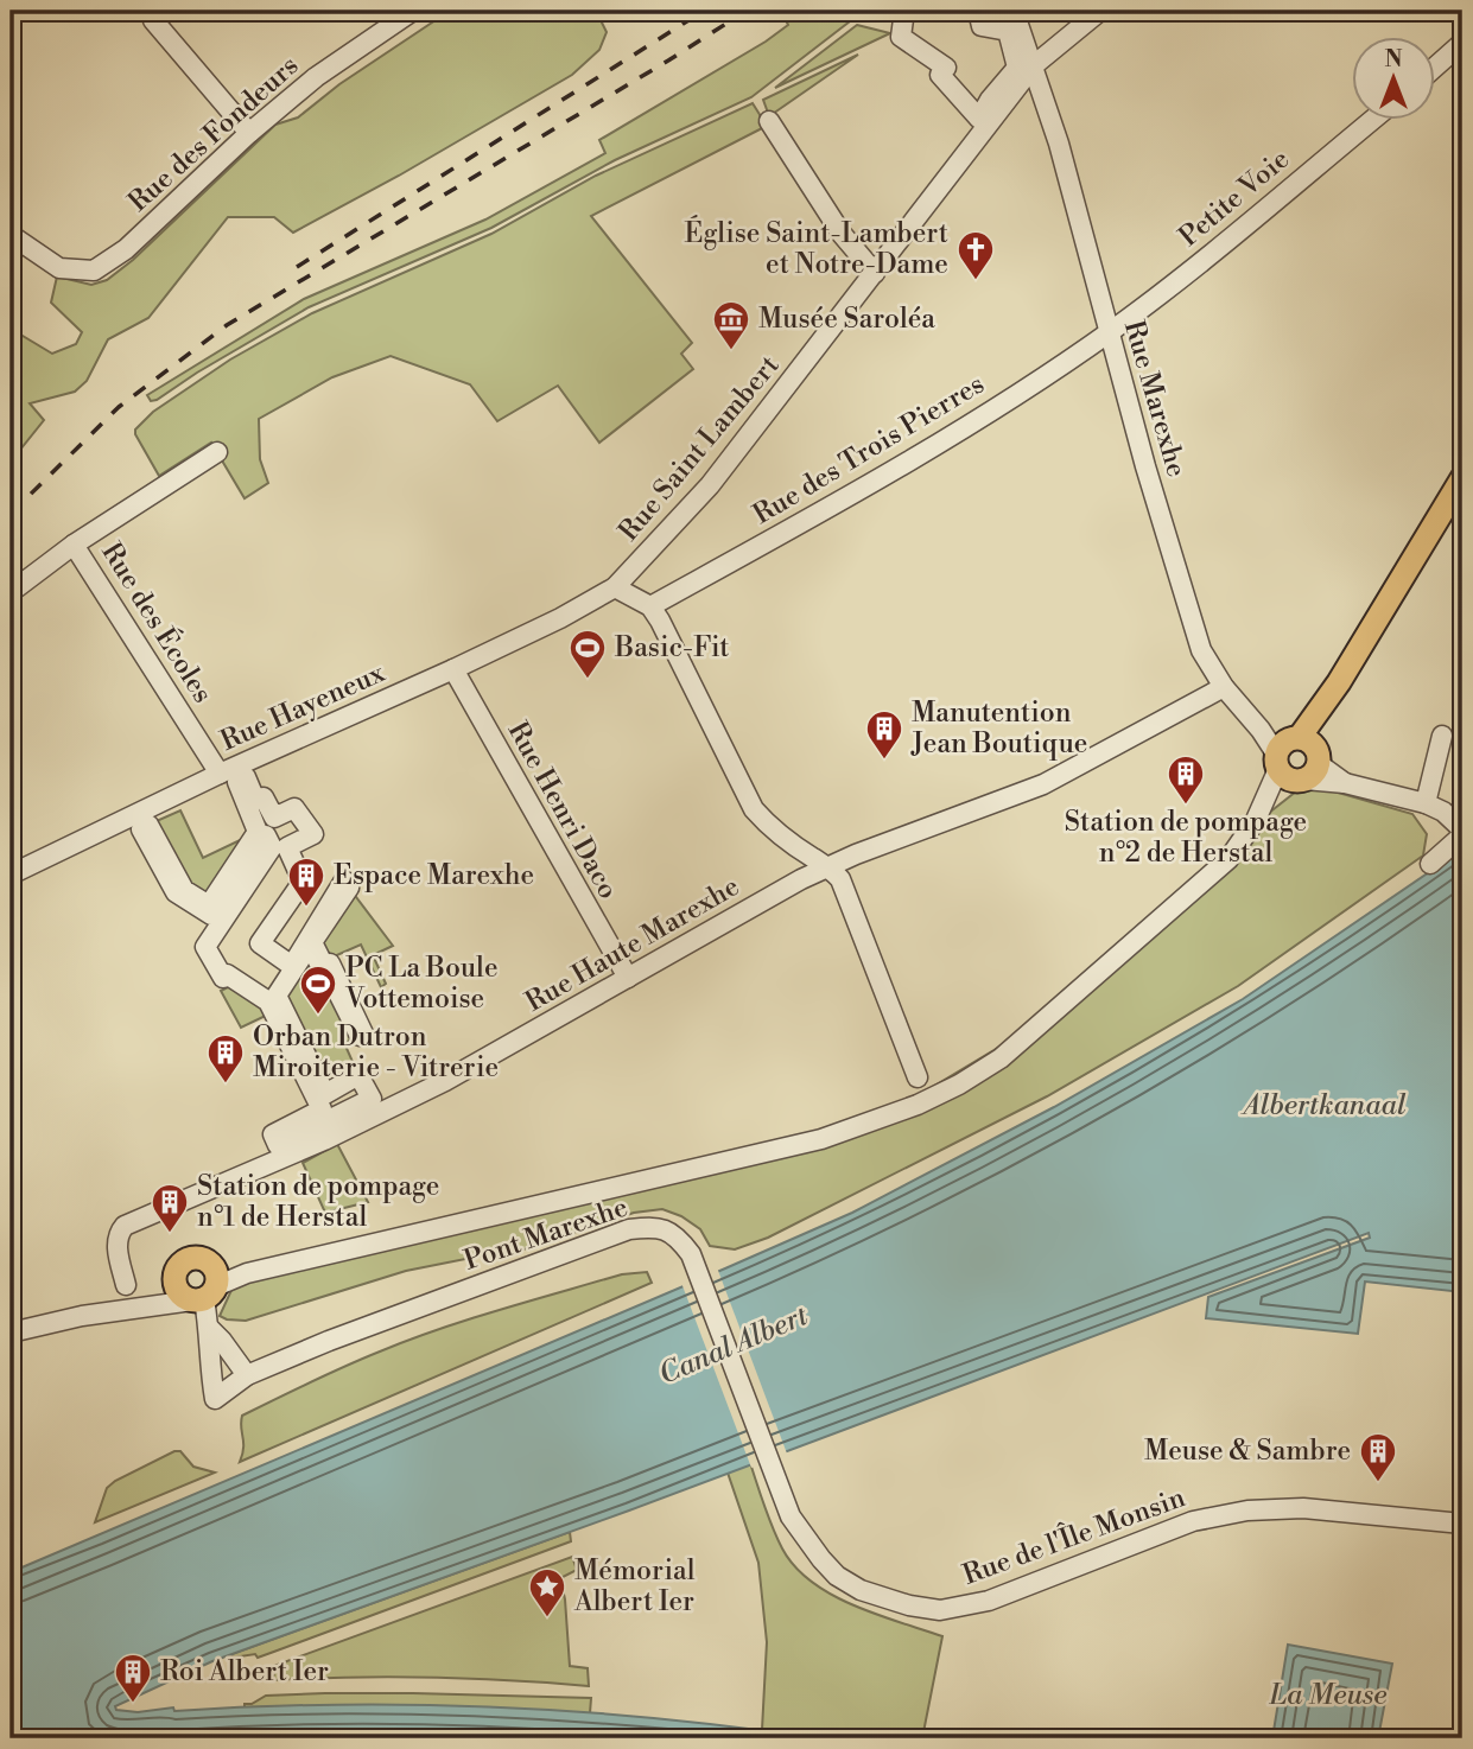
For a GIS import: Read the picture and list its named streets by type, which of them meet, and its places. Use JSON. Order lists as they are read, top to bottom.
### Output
{
  "streets": {
    "street": [
      "Rue des Fondeurs",
      "Petite Voie",
      "Rue Marexhe",
      "Rue Saint Lambert",
      "Rue des Trois Pierres",
      "Rue des Écoles",
      "Rue Hayeneux",
      "Rue Henri Daco",
      "Rue Haute Marexhe",
      "Pont Marexhe",
      "Rue de l'Île Monsin"
    ]
  },
  "crossings": [
    ["Petite Voie", "Rue Marexhe"],
    ["Petite Voie", "Rue des Trois Pierres"],
    ["Rue Marexhe", "Rue Saint Lambert"],
    ["Rue Marexhe", "Rue des Trois Pierres"],
    ["Rue Marexhe", "Rue Haute Marexhe"],
    ["Rue Saint Lambert", "Rue Hayeneux"],
    ["Rue des Écoles", "Rue Hayeneux"],
    ["Rue Hayeneux", "Rue Henri Daco"],
    ["Rue Henri Daco", "Rue Haute Marexhe"],
    ["Pont Marexhe", "Rue de l'Île Monsin"]
  ],
  "water": ["Albertkanaal", "Canal Albert", "La Meuse"],
  "places": {
    "church": ["Église Saint-Lambert et Notre-Dame"],
    "museum": ["Musée Saroléa"],
    "sports": ["Basic-Fit", "PC La Boule Vottemoise"],
    "building": [
      "Manutention Jean Boutique",
      "Station de pompage n°2 de Herstal",
      "Espace Marexhe",
      "Orban Dutron Miroiterie - Vitrerie",
      "Station de pompage n°1 de Herstal",
      "Meuse & Sambre",
      "Roi Albert Ier"
    ],
    "place": ["Mémorial Albert Ier"]
  },
  "north": "top"
}
